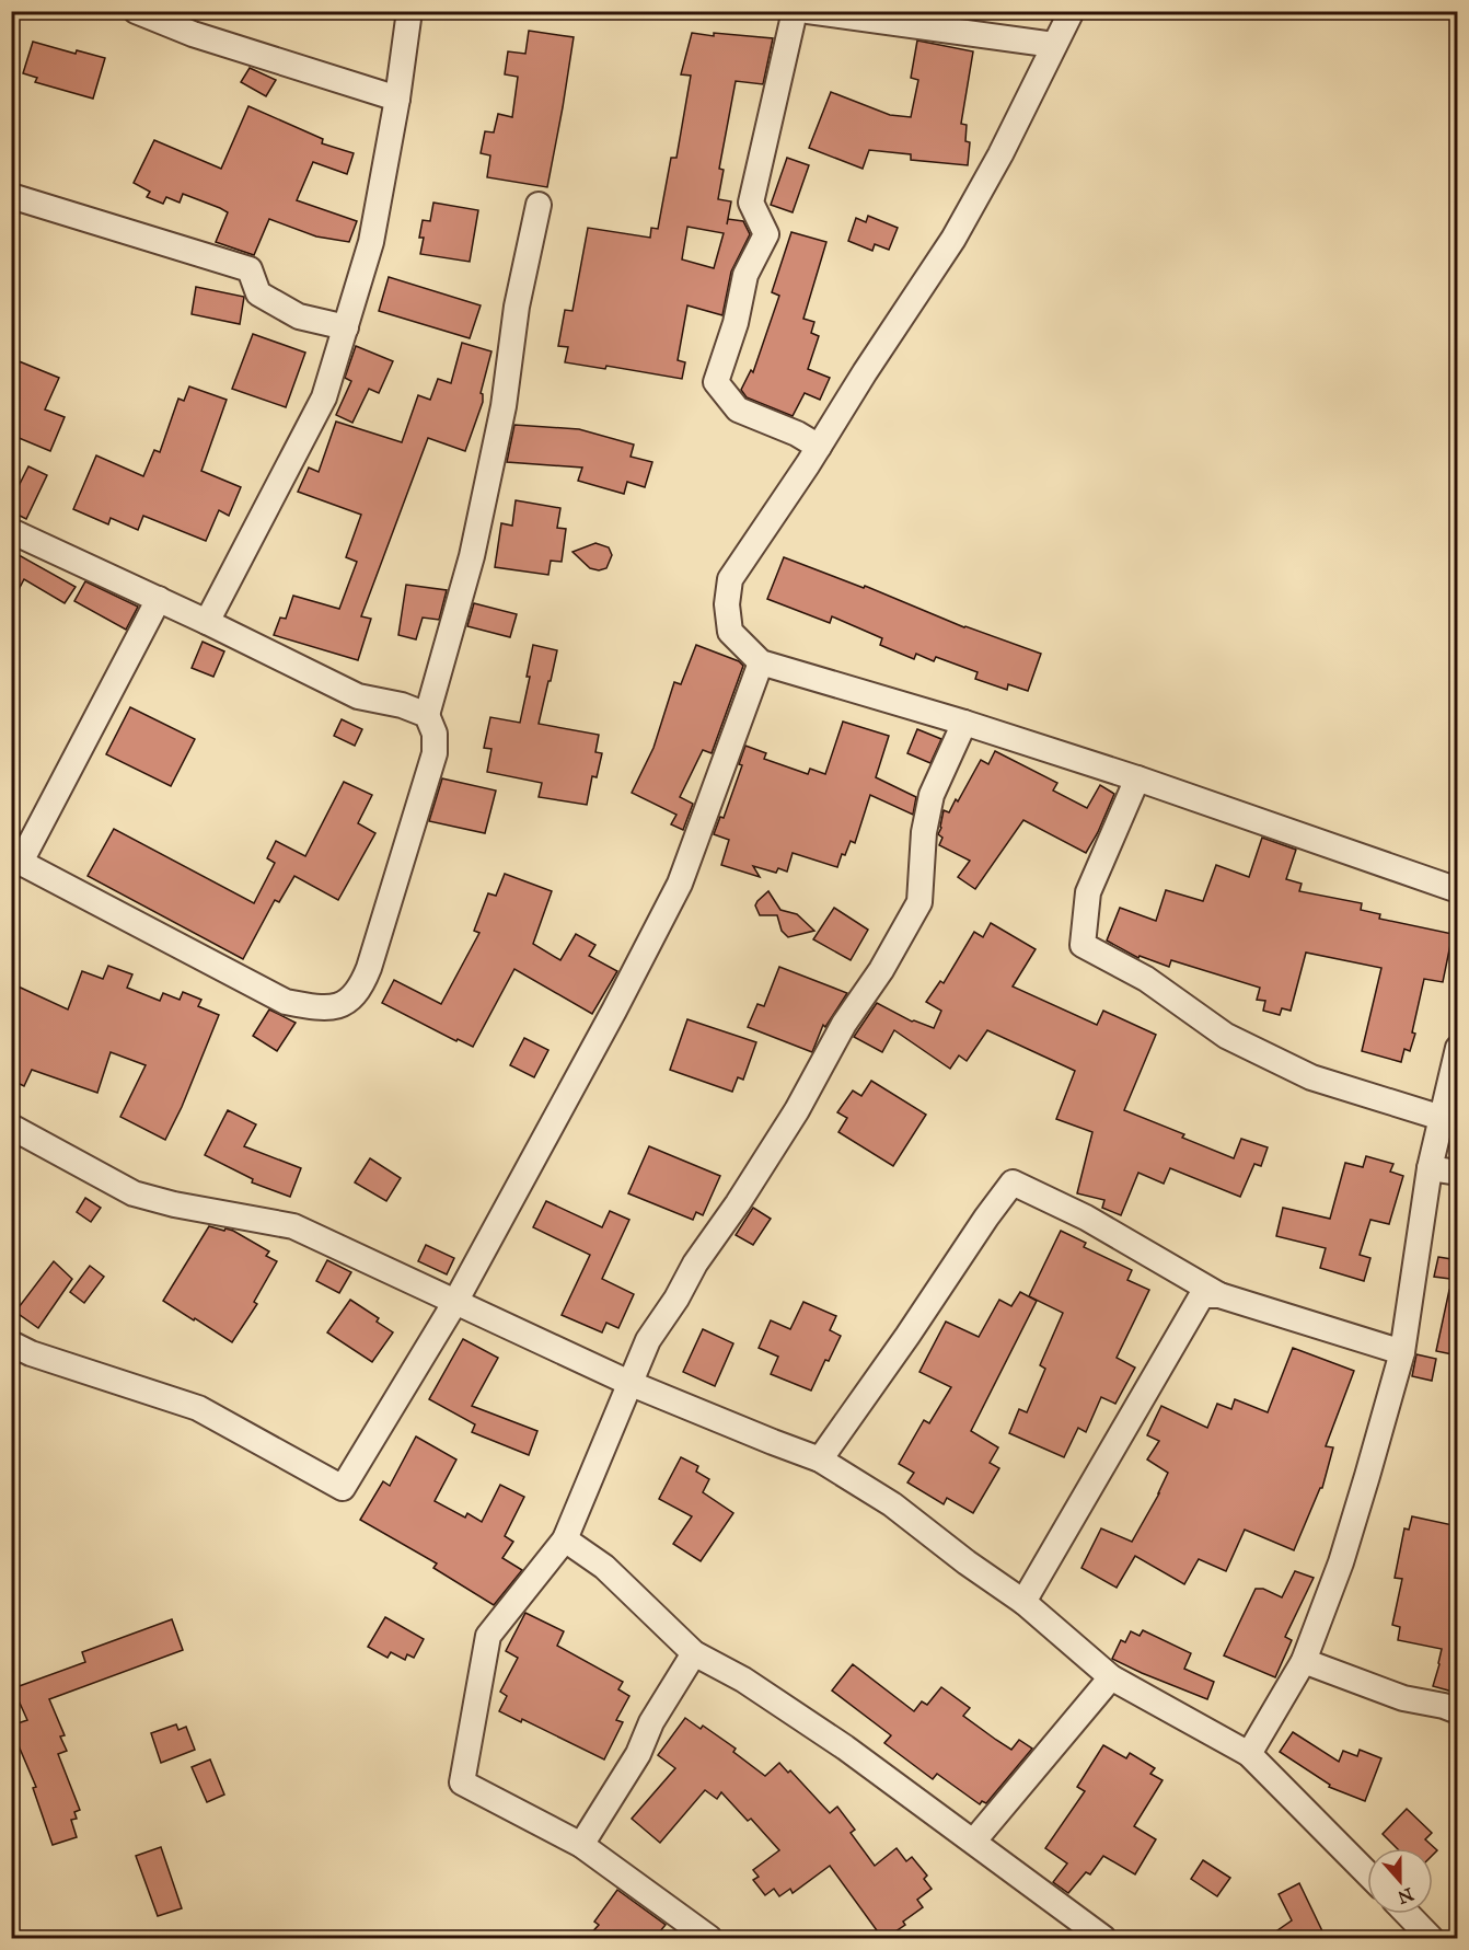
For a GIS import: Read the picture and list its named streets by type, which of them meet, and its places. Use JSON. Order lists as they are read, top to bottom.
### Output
{
  "north": "bottom"
}
